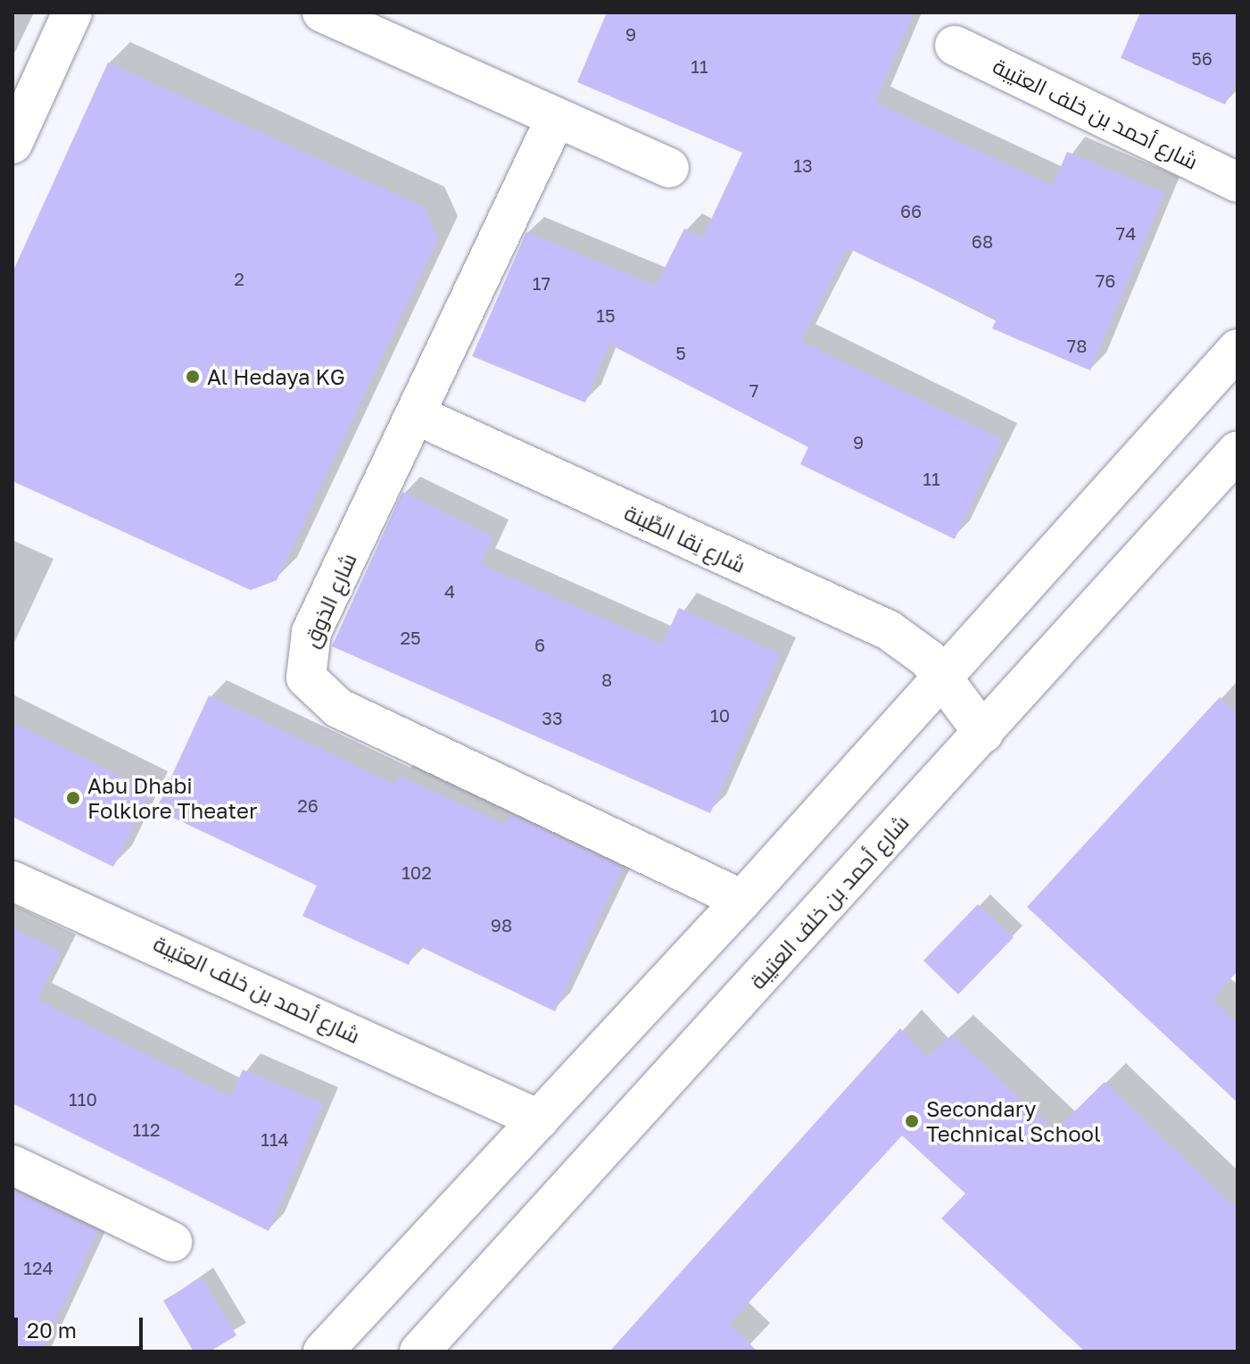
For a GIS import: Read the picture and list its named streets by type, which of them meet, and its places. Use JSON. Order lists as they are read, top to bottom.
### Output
{
  "streets": {
    "street": ["شارع أحمد بن خلف العتيبة", "شارع نِقا الطِّينة", "شارع الذوق"]
  },
  "crossings": [
    ["شارع أحمد بن خلف العتيبة", "شارع نِقا الطِّينة"],
    ["شارع نِقا الطِّينة", "شارع الذوق"]
  ],
  "places": ["Al Hedaya KG", "Abu Dhabi Folklore Theater", "Secondary Technical School"],
  "house_numbers": [
    "9",
    "56",
    "11",
    "13",
    "66",
    "74",
    "68",
    "2",
    "76",
    "17",
    "15",
    "78",
    "5",
    "7",
    "9",
    "11",
    "4",
    "25",
    "6",
    "8",
    "10",
    "33",
    "26",
    "102",
    "98",
    "110",
    "112",
    "114",
    "124"
  ],
  "scale_bar": "20 m"
}
